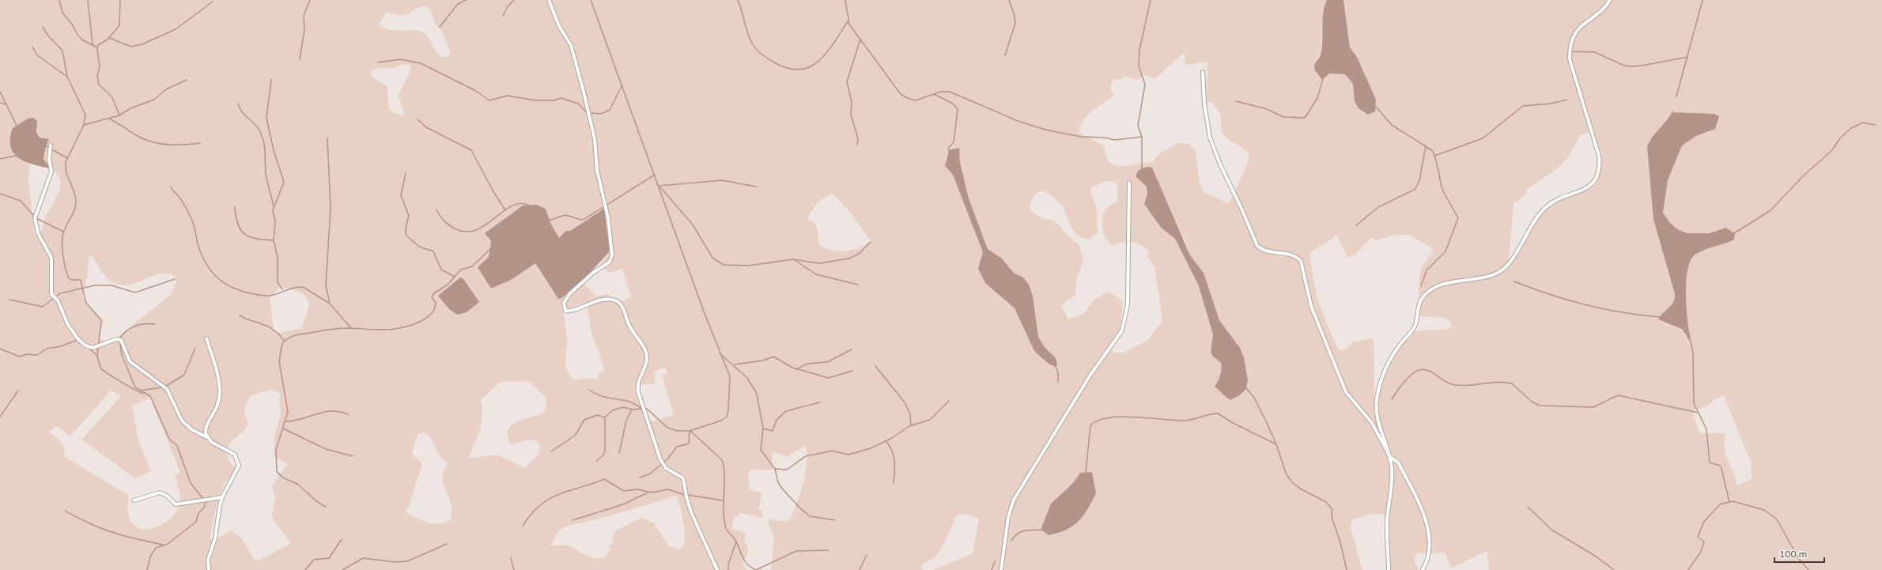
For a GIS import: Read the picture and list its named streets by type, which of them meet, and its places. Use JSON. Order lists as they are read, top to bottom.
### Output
{
  "scale_bar": "100 m"
}
